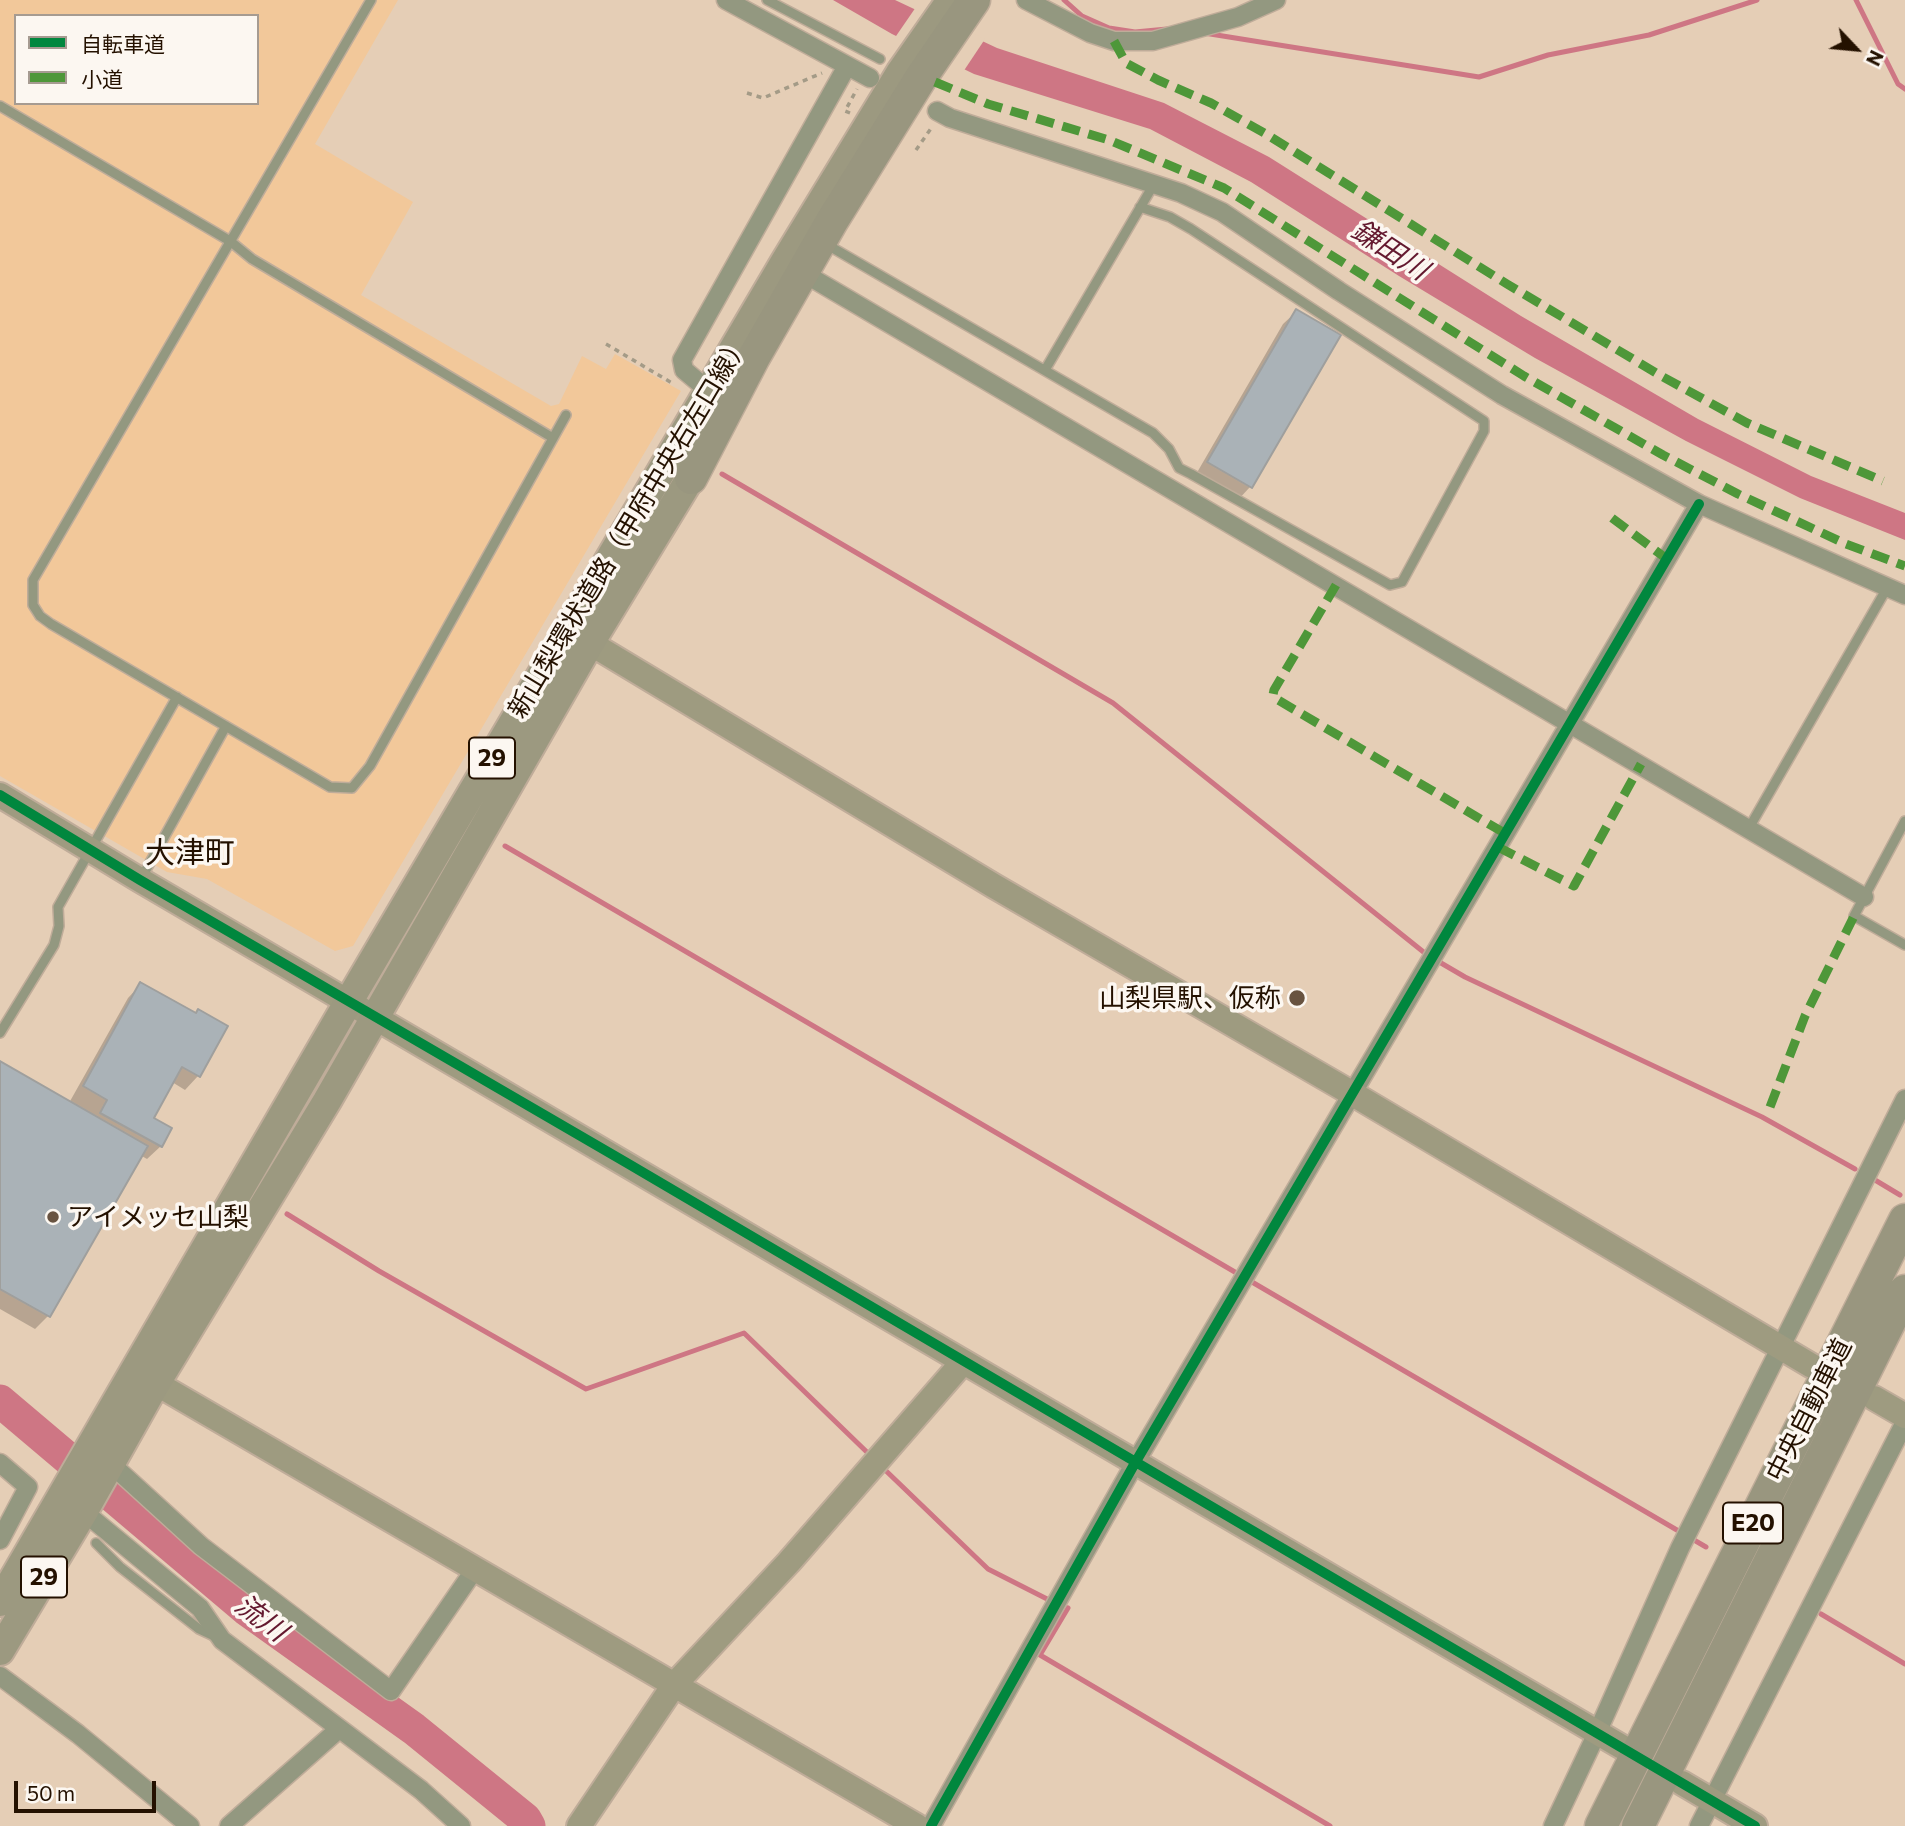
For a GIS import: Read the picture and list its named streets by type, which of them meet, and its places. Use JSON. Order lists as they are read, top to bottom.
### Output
{
  "streets": {
    "highway": ["中央自動車道", "E20"],
    "main road": ["新山梨環状道路（甲府中央右左口線）", "29"]
  },
  "districts": ["大津町"],
  "water": ["鎌田川", "流川"],
  "places": ["山梨県駅、仮称", "アイメッセ山梨"],
  "legend": ["自転車道", "小道"],
  "scale_bar": "50 m",
  "north": "bottom right"
}
